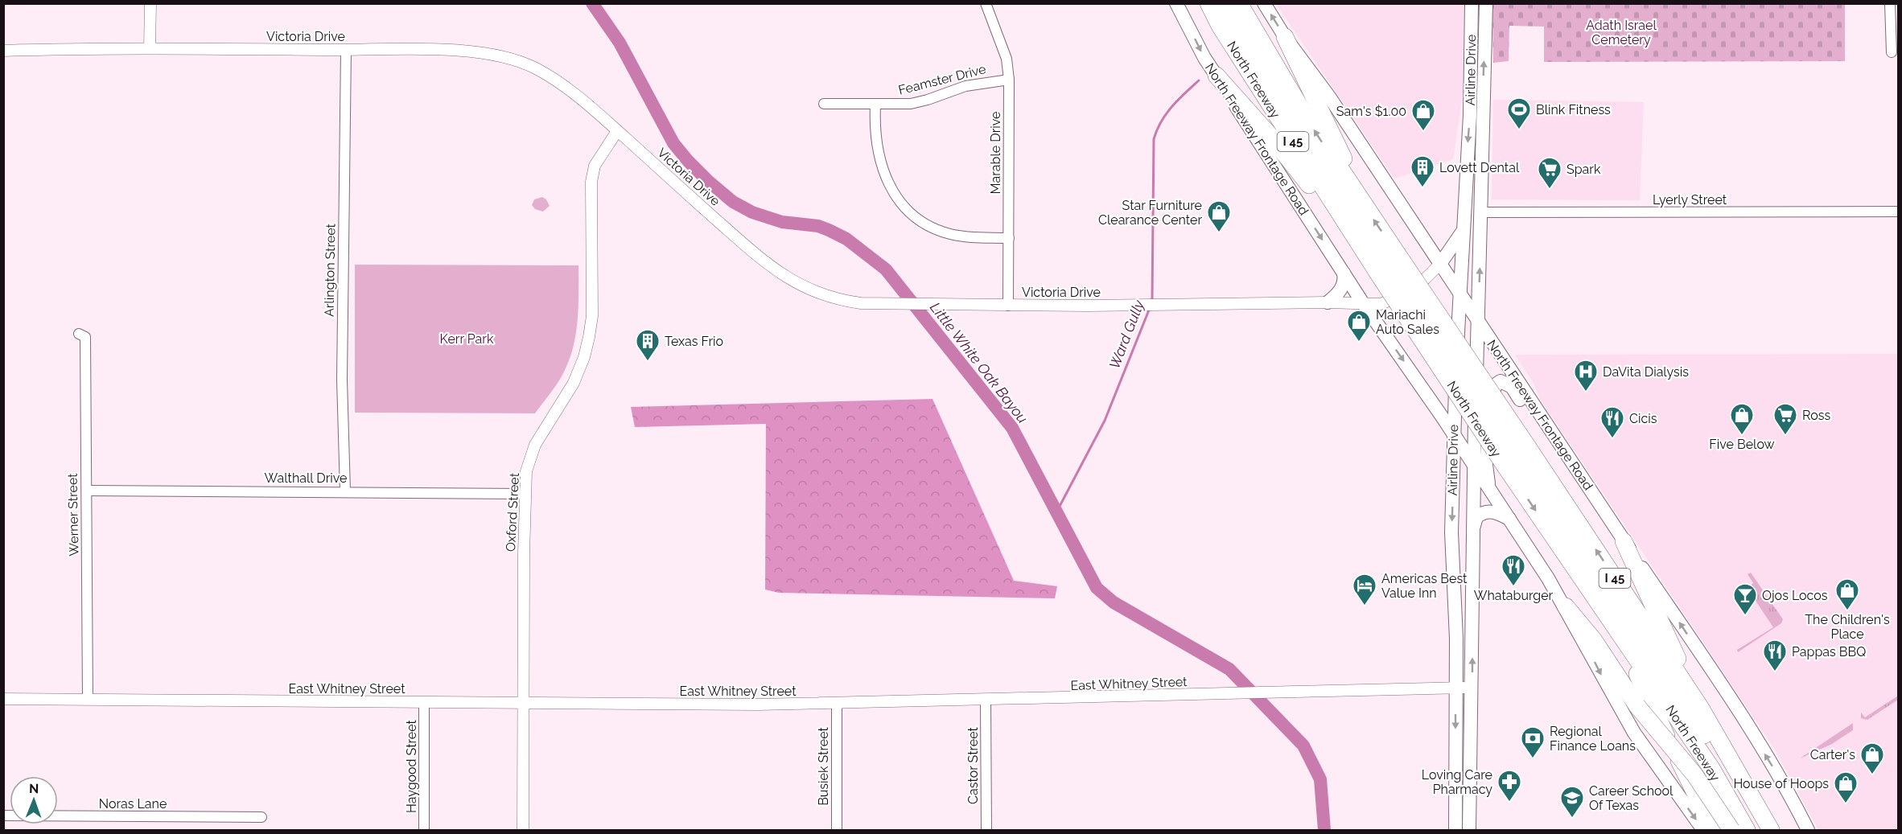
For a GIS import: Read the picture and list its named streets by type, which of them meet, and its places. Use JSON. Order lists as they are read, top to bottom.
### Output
{
  "streets": {
    "highway": ["North Freeway", "I 45"],
    "main road": ["Airline Drive", "North Freeway Frontage Road"],
    "street": [
      "Victoria Drive",
      "Feamster Drive",
      "Marable Drive",
      "Lyerly Street",
      "Arlington Street",
      "Walthall Drive",
      "Oxford Street",
      "Werner Street",
      "East Whitney Street",
      "Castor Street",
      "Haygood Street",
      "Busiek Street",
      "Noras Lane"
    ]
  },
  "crossings": [
    ["Victoria Drive", "North Freeway Frontage Road"],
    ["Victoria Drive", "Marable Drive"],
    ["Victoria Drive", "Arlington Street"],
    ["Victoria Drive", "Oxford Street"],
    ["Airline Drive", "North Freeway Frontage Road"],
    ["Airline Drive", "Lyerly Street"],
    ["Airline Drive", "East Whitney Street"],
    ["Feamster Drive", "Marable Drive"],
    ["Arlington Street", "Walthall Drive"],
    ["Walthall Drive", "Oxford Street"],
    ["Walthall Drive", "Werner Street"],
    ["Oxford Street", "East Whitney Street"],
    ["Werner Street", "East Whitney Street"],
    ["East Whitney Street", "Castor Street"],
    ["East Whitney Street", "Haygood Street"],
    ["East Whitney Street", "Busiek Street"]
  ],
  "water": ["Ward Gully", "Little White Oak Bayou"],
  "parks": ["Adath Israel Cemetery", "Kerr Park"],
  "places": {
    "sports": ["Blink Fitness"],
    "shop": [
      "Sam's $1.00",
      "Star Furniture Clearance Center",
      "Mariachi Auto Sales",
      "Five Below",
      "The Children's Place",
      "Carter's",
      "House of Hoops"
    ],
    "building": ["Lovett Dental", "Texas Frio"],
    "supermarket": ["Spark", "Ross"],
    "hospital": ["DaVita Dialysis"],
    "restaurant": ["Cicis", "Whataburger", "Pappas BBQ"],
    "hotel": ["Americas Best Value Inn"],
    "bar": ["Ojos Locos"],
    "bank": ["Regional Finance Loans"],
    "pharmacy": ["Loving Care Pharmacy"],
    "school or university": ["Career School Of Texas"]
  },
  "north": "top"
}
